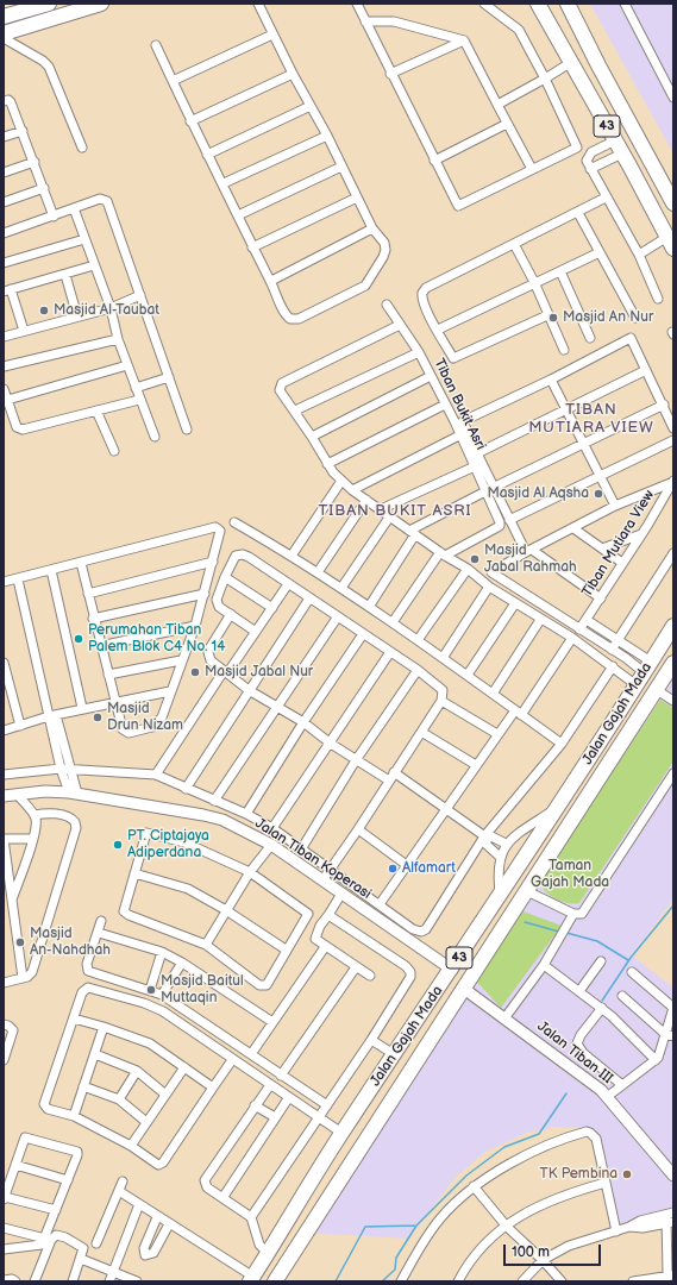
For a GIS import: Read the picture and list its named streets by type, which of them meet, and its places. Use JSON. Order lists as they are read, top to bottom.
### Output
{
  "streets": {
    "highway": ["43", "Jalan Gajah Mada"],
    "street": [
      "Tiban Bukit Asri",
      "Tiban Mutiara View",
      "Jalan Tiban Koperasi",
      "Jalan Tiban III"
    ]
  },
  "crossings": [
    ["Tiban Mutiara View", "Jalan Gajah Mada"],
    ["Jalan Gajah Mada", "Jalan Tiban Koperasi"],
    ["Jalan Gajah Mada", "Jalan Tiban III"]
  ],
  "districts": ["TIBAN MUTIARA VIEW", "TIBAN BUKIT ASRI"],
  "parks": ["Taman Gajah Mada"],
  "places": [
    "Masjid Al-Taubat",
    "Masjid An Nur",
    "Masjid Al Aqsha",
    "Masjid Jabal Rahmah",
    "Perumahan Tiban Palem Blok C4 No. 14",
    "Masjid Jabal Nur",
    "Masjid Drun Nizam",
    "PT. Ciptajaya Adiperdana",
    "Alfamart",
    "Masjid An-Nahdhah",
    "Masjid Baitul Muttaqin",
    "TK Pembina"
  ],
  "scale_bar": "100 m"
}
